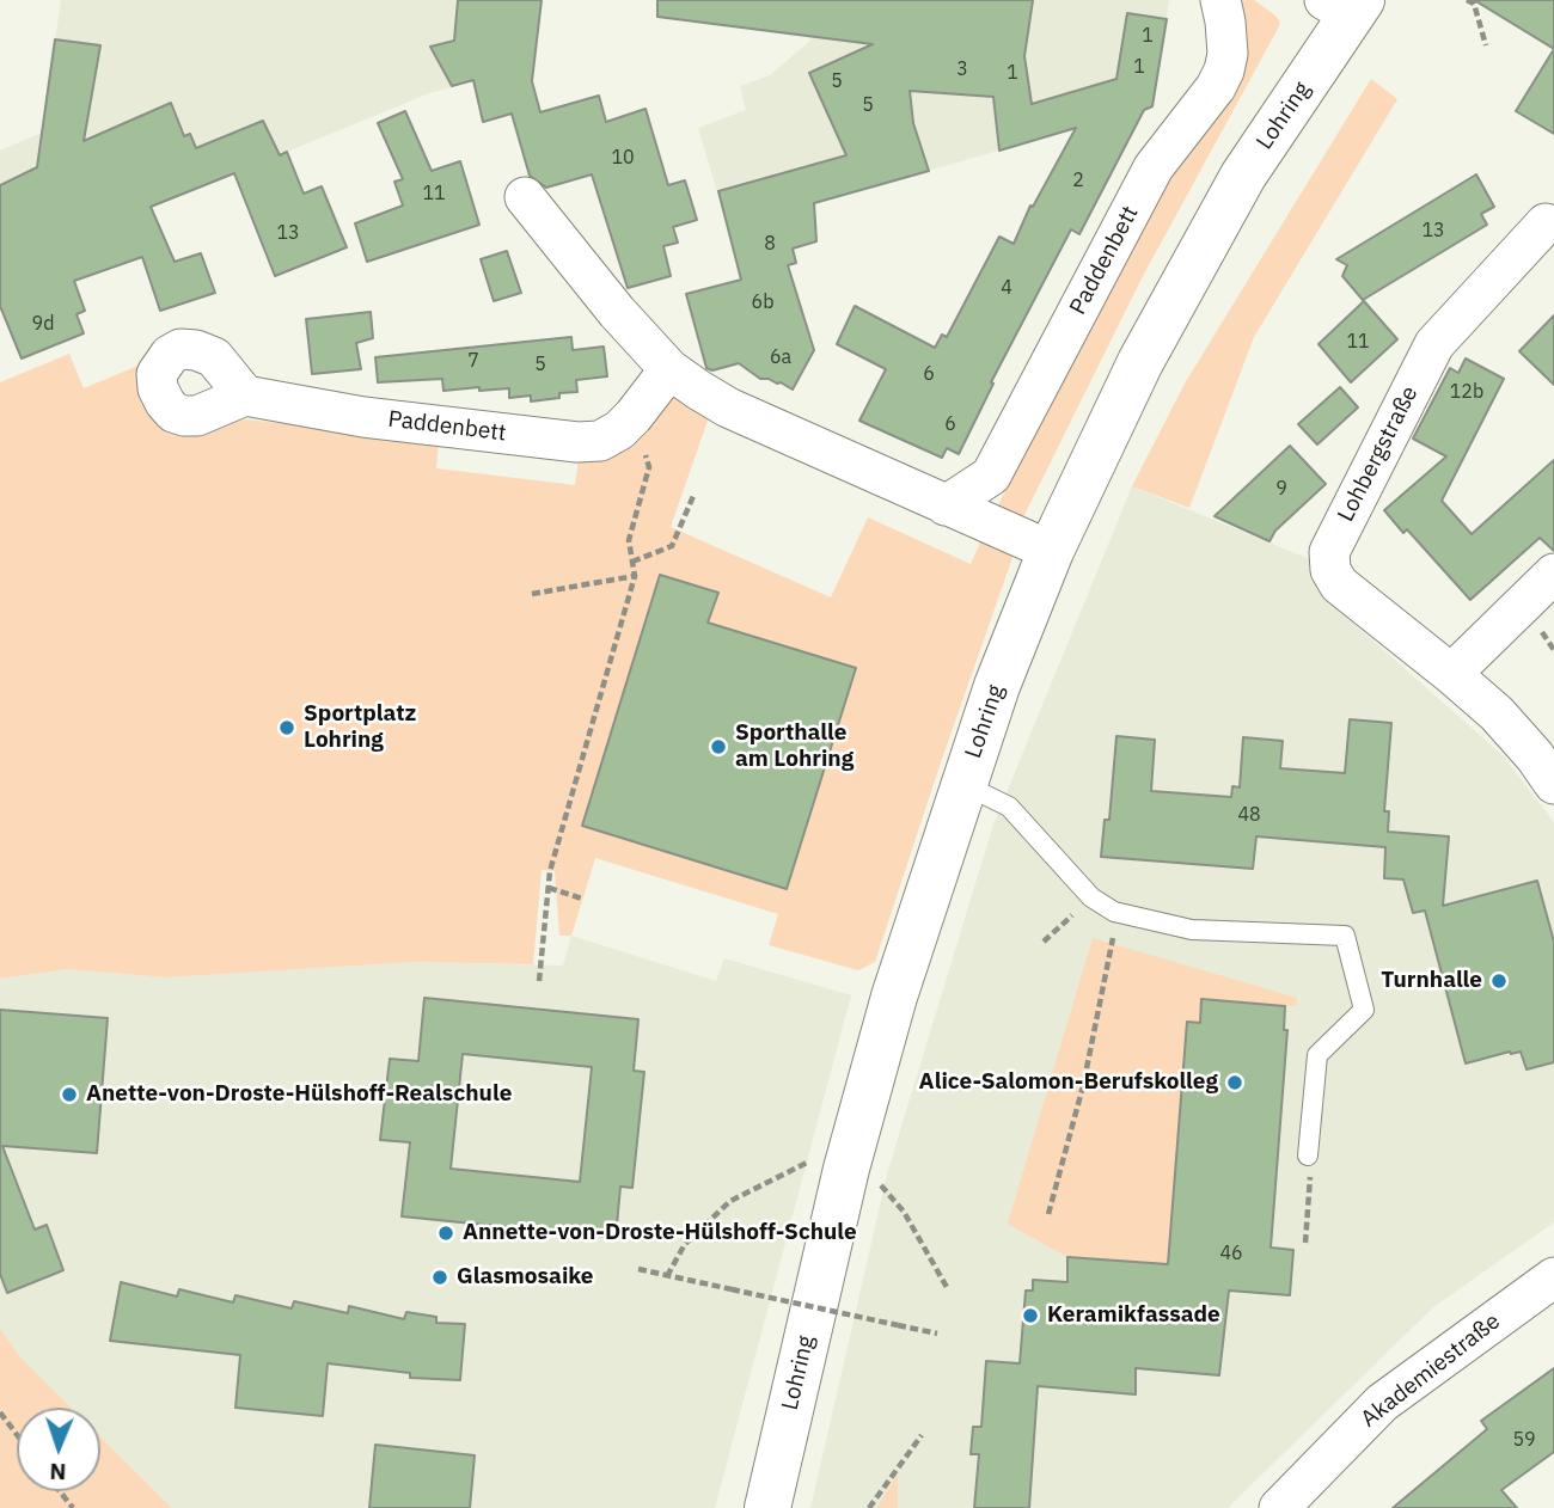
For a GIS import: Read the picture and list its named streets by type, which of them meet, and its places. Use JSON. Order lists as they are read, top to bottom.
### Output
{
  "streets": {
    "street": [
      "Lohring",
      "Paddenbett",
      "Lohbergstraße",
      "Akademiestraße"
    ]
  },
  "places": [
    "Sportplatz Lohring",
    "Sporthalle am Lohring",
    "Turnhalle",
    "Alice-Salomon-Berufskolleg",
    "Anette-von-Droste-Hülshoff-Realschule",
    "Annette-von-Droste-Hülshoff-Schule",
    "Glasmosaike",
    "Keramikfassade"
  ],
  "house_numbers": [
    "1",
    "1",
    "3",
    "1",
    "5",
    "5",
    "10",
    "2",
    "11",
    "13",
    "13",
    "8",
    "4",
    "6b",
    "9d",
    "11",
    "6a",
    "7",
    "5",
    "6",
    "12b",
    "6",
    "9",
    "48",
    "46",
    "59"
  ],
  "north": "bottom"
}
